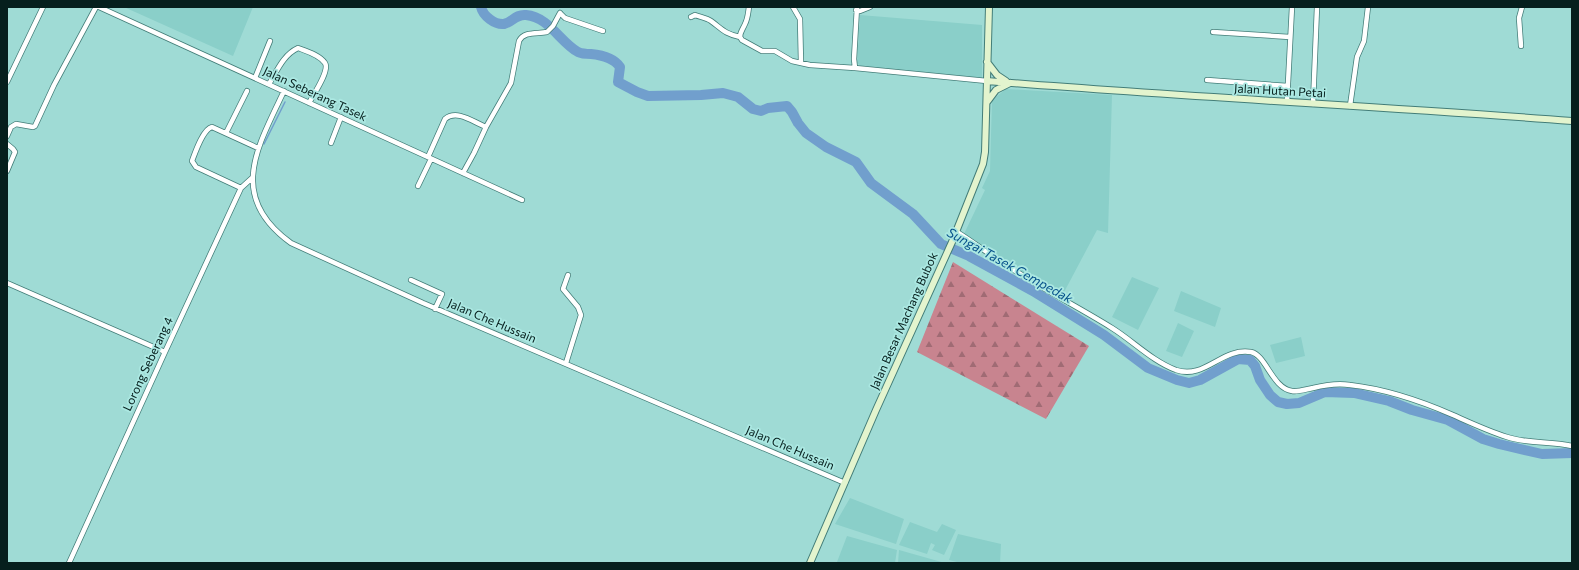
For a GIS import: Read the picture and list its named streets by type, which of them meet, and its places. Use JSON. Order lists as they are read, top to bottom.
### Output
{
  "streets": {
    "main road": ["Jalan Hutan Petai", "Jalan Besar Machang Bubok"],
    "street": ["Jalan Seberang Tasek", "Jalan Che Hussain", "Lorong Seberang 4"]
  },
  "crossings": [
    ["Jalan Hutan Petai", "Jalan Besar Machang Bubok"],
    ["Jalan Seberang Tasek", "Jalan Che Hussain"],
    ["Jalan Che Hussain", "Jalan Besar Machang Bubok"],
    ["Jalan Che Hussain", "Lorong Seberang 4"]
  ],
  "water": ["Sungai Tasek Cempedak"]
}
